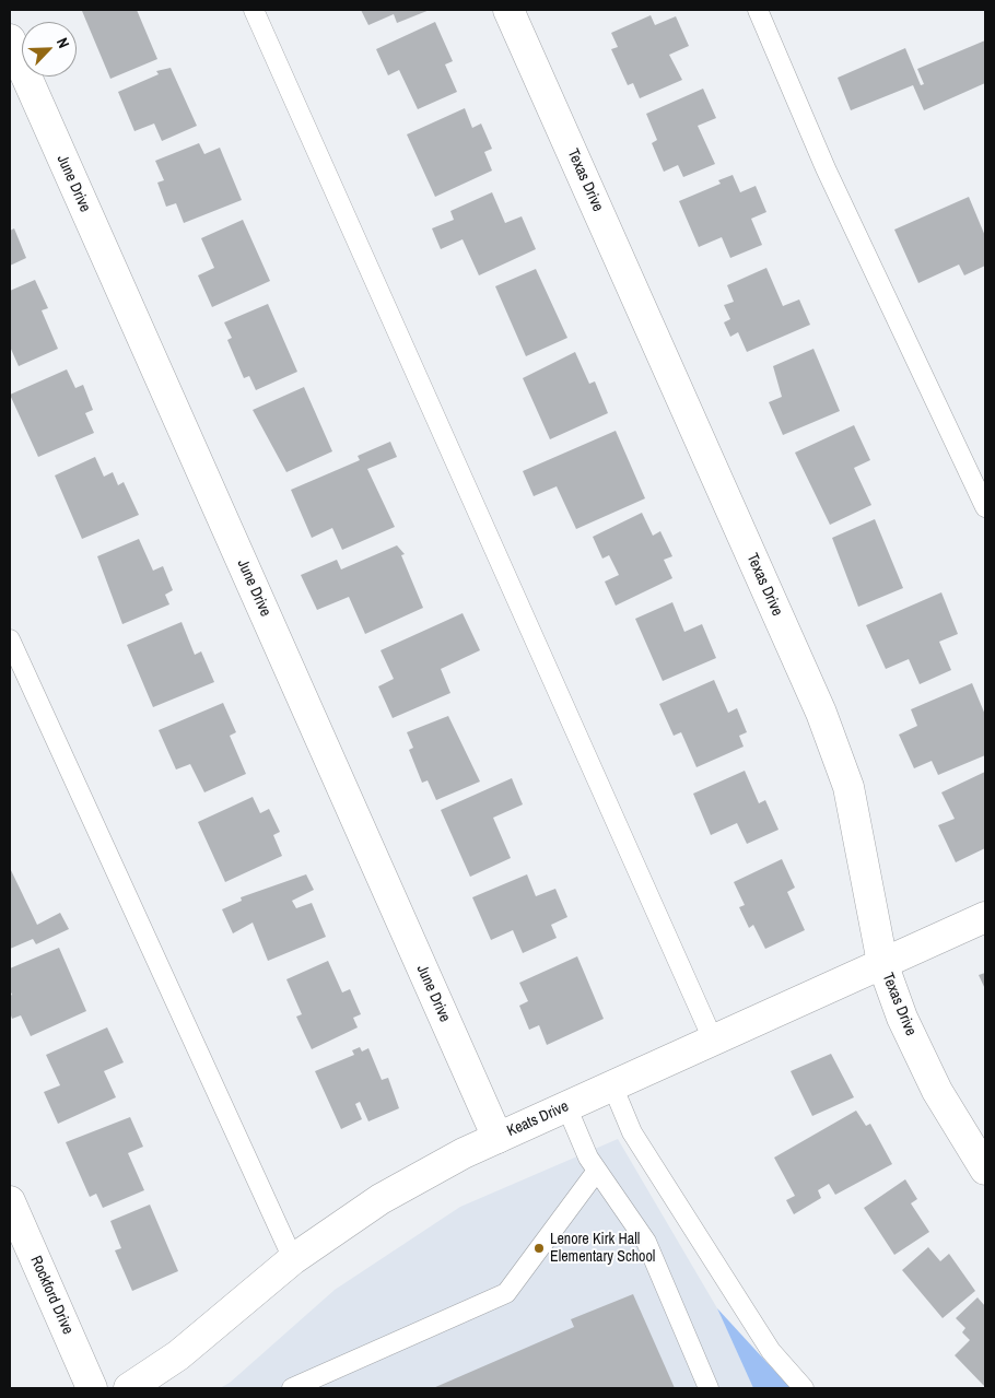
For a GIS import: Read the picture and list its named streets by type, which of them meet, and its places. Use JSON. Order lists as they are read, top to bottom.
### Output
{
  "streets": {
    "street": [
      "Texas Drive",
      "June Drive",
      "Keats Drive",
      "Rockford Drive"
    ]
  },
  "crossings": [
    ["Texas Drive", "Keats Drive"],
    ["June Drive", "Keats Drive"]
  ],
  "places": ["Lenore Kirk Hall Elementary School"],
  "north": "top right"
}
